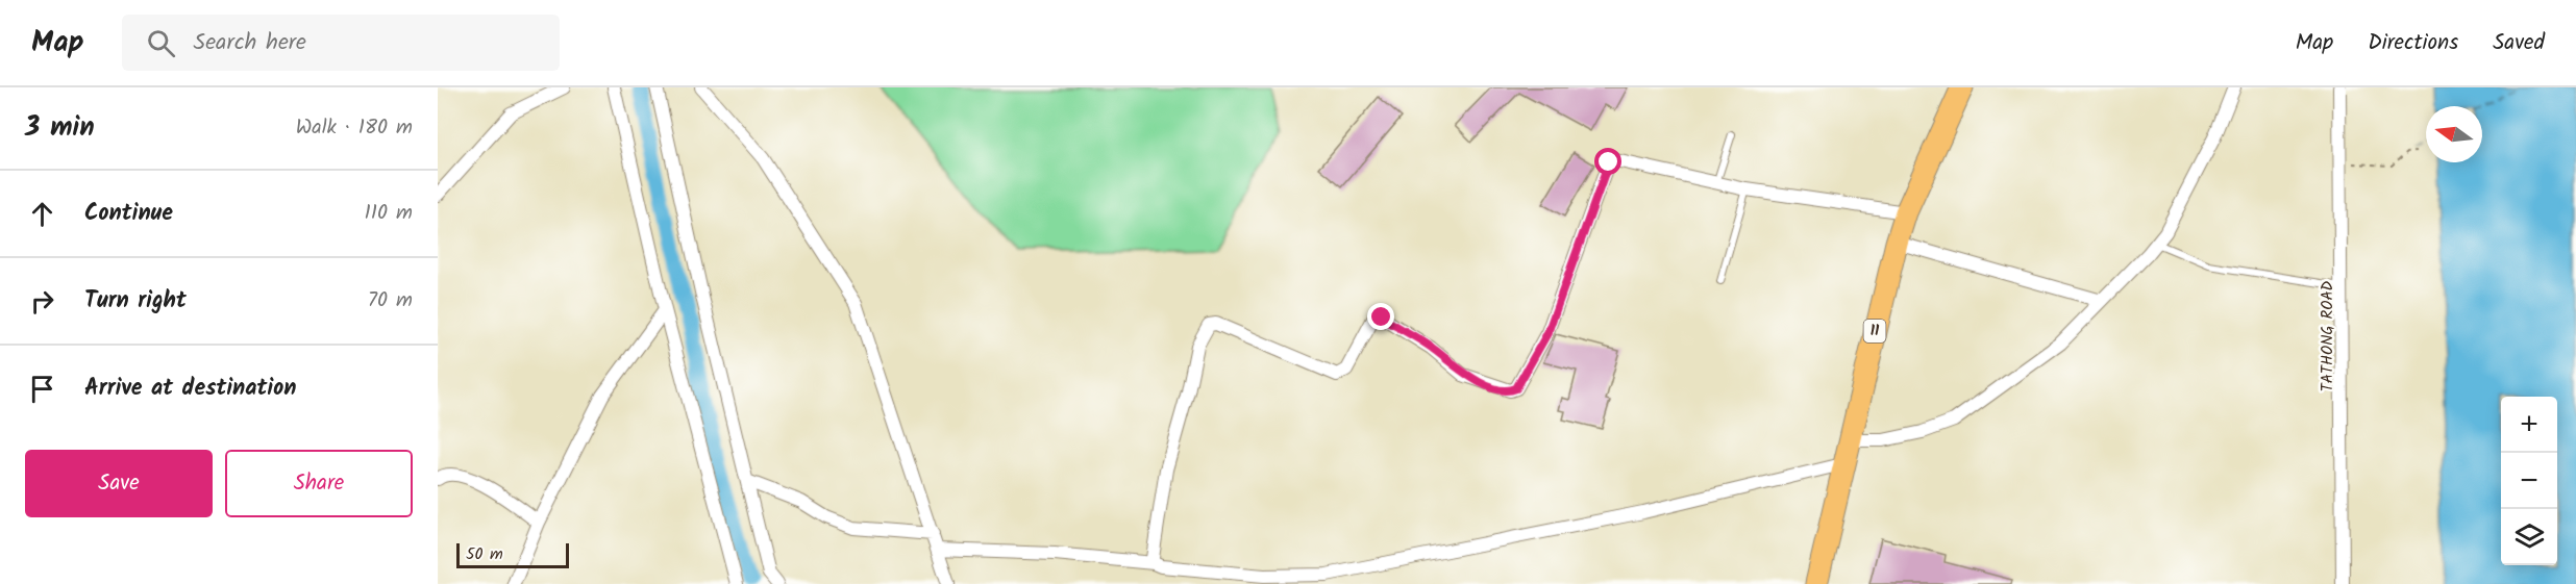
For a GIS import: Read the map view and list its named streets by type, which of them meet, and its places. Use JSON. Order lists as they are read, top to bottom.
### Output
{
  "streets": {
    "highway": ["11"],
    "street": ["TATHONG ROAD"]
  },
  "scale_bar": "50 m",
  "north": "left",
  "page": {
    "header": "Map",
    "search": "Search here",
    "nav": ["Map", "Directions", "Saved"],
    "heading": ["3 min", "Walk · 180 m"],
    "list": [
      ["Continue", "110 m"],
      ["Turn right", "70 m"],
      "Arrive at destination"
    ],
    "map_buttons": ["+", "−"],
    "buttons": ["Save", "Share"],
    "scale": "50 m"
  }
}
